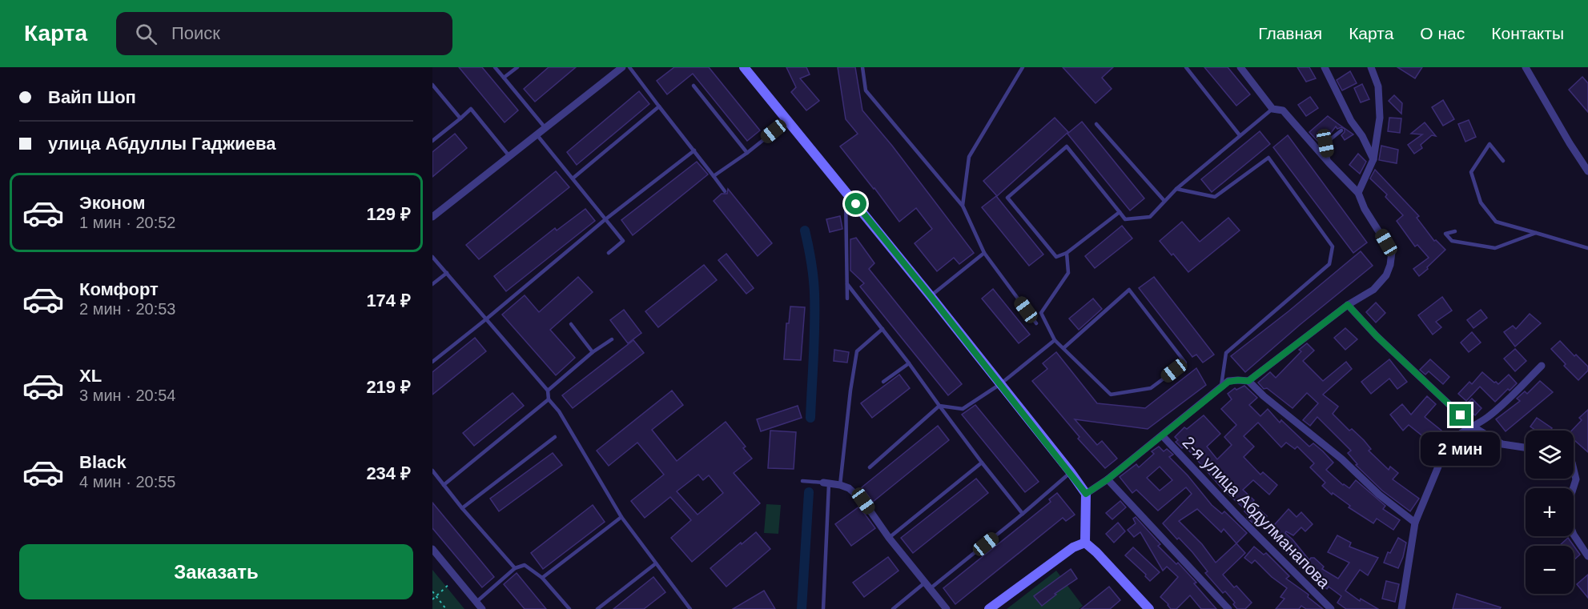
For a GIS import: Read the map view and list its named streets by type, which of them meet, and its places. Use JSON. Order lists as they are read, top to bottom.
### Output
{
  "streets": {
    "street": ["2-я улица Абдулманапова"]
  },
  "page": {
    "header": "Карта",
    "search": "Поиск",
    "nav": [
      "Главная",
      "Карта",
      "О нас",
      "Контакты"
    ],
    "banner": ["Вайп Шоп", "улица Абдуллы Гаджиева"],
    "list": [
      {
        "name": "Эконом",
        "note": "1 мин · 20:52",
        "value": "129 ₽"
      },
      {
        "name": "Комфорт",
        "note": "2 мин · 20:53",
        "value": "174 ₽"
      },
      {
        "name": "XL",
        "note": "3 мин · 20:54",
        "value": "219 ₽"
      },
      {
        "name": "Black",
        "note": "4 мин · 20:55",
        "value": "234 ₽"
      }
    ],
    "map_buttons": ["+", "−"],
    "bubble": "2 мин",
    "buttons": "Заказать"
  }
}
